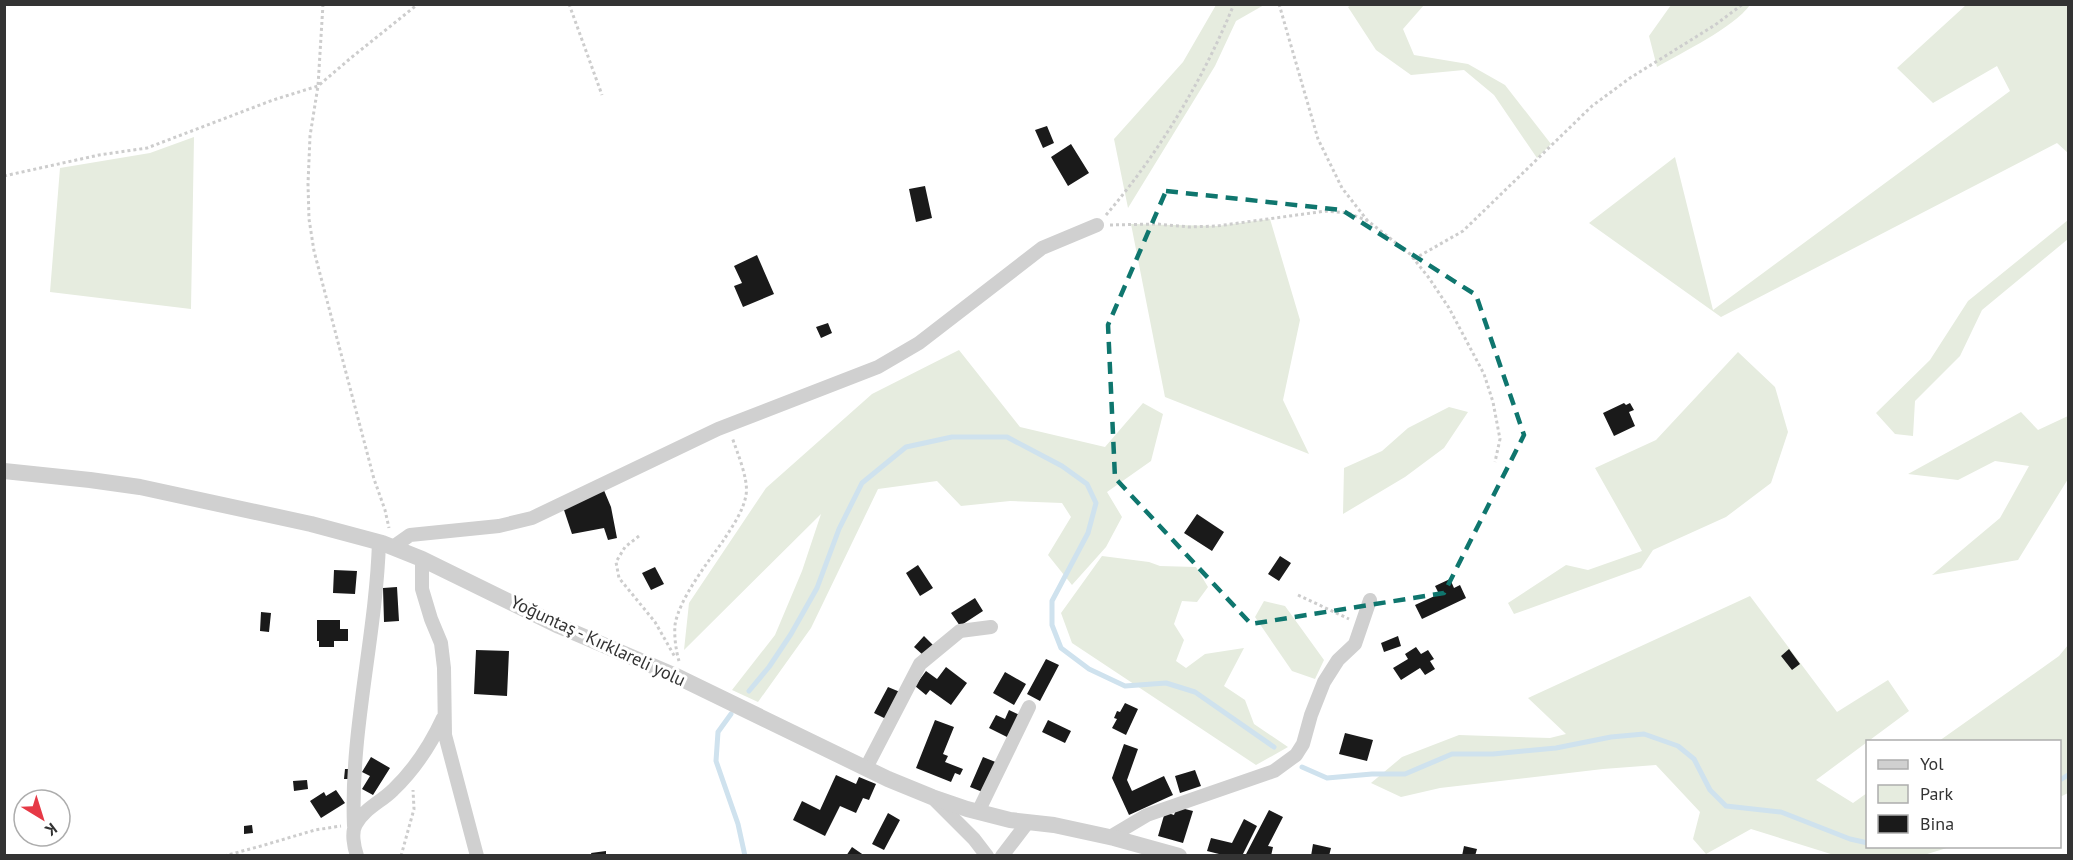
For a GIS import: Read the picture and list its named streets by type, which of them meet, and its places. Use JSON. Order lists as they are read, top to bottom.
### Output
{
  "streets": {
    "street": ["Yoğuntaş - Kırklareli yolu"]
  },
  "legend": ["Yol", "Park", "Bina"],
  "north": "bottom right"
}
